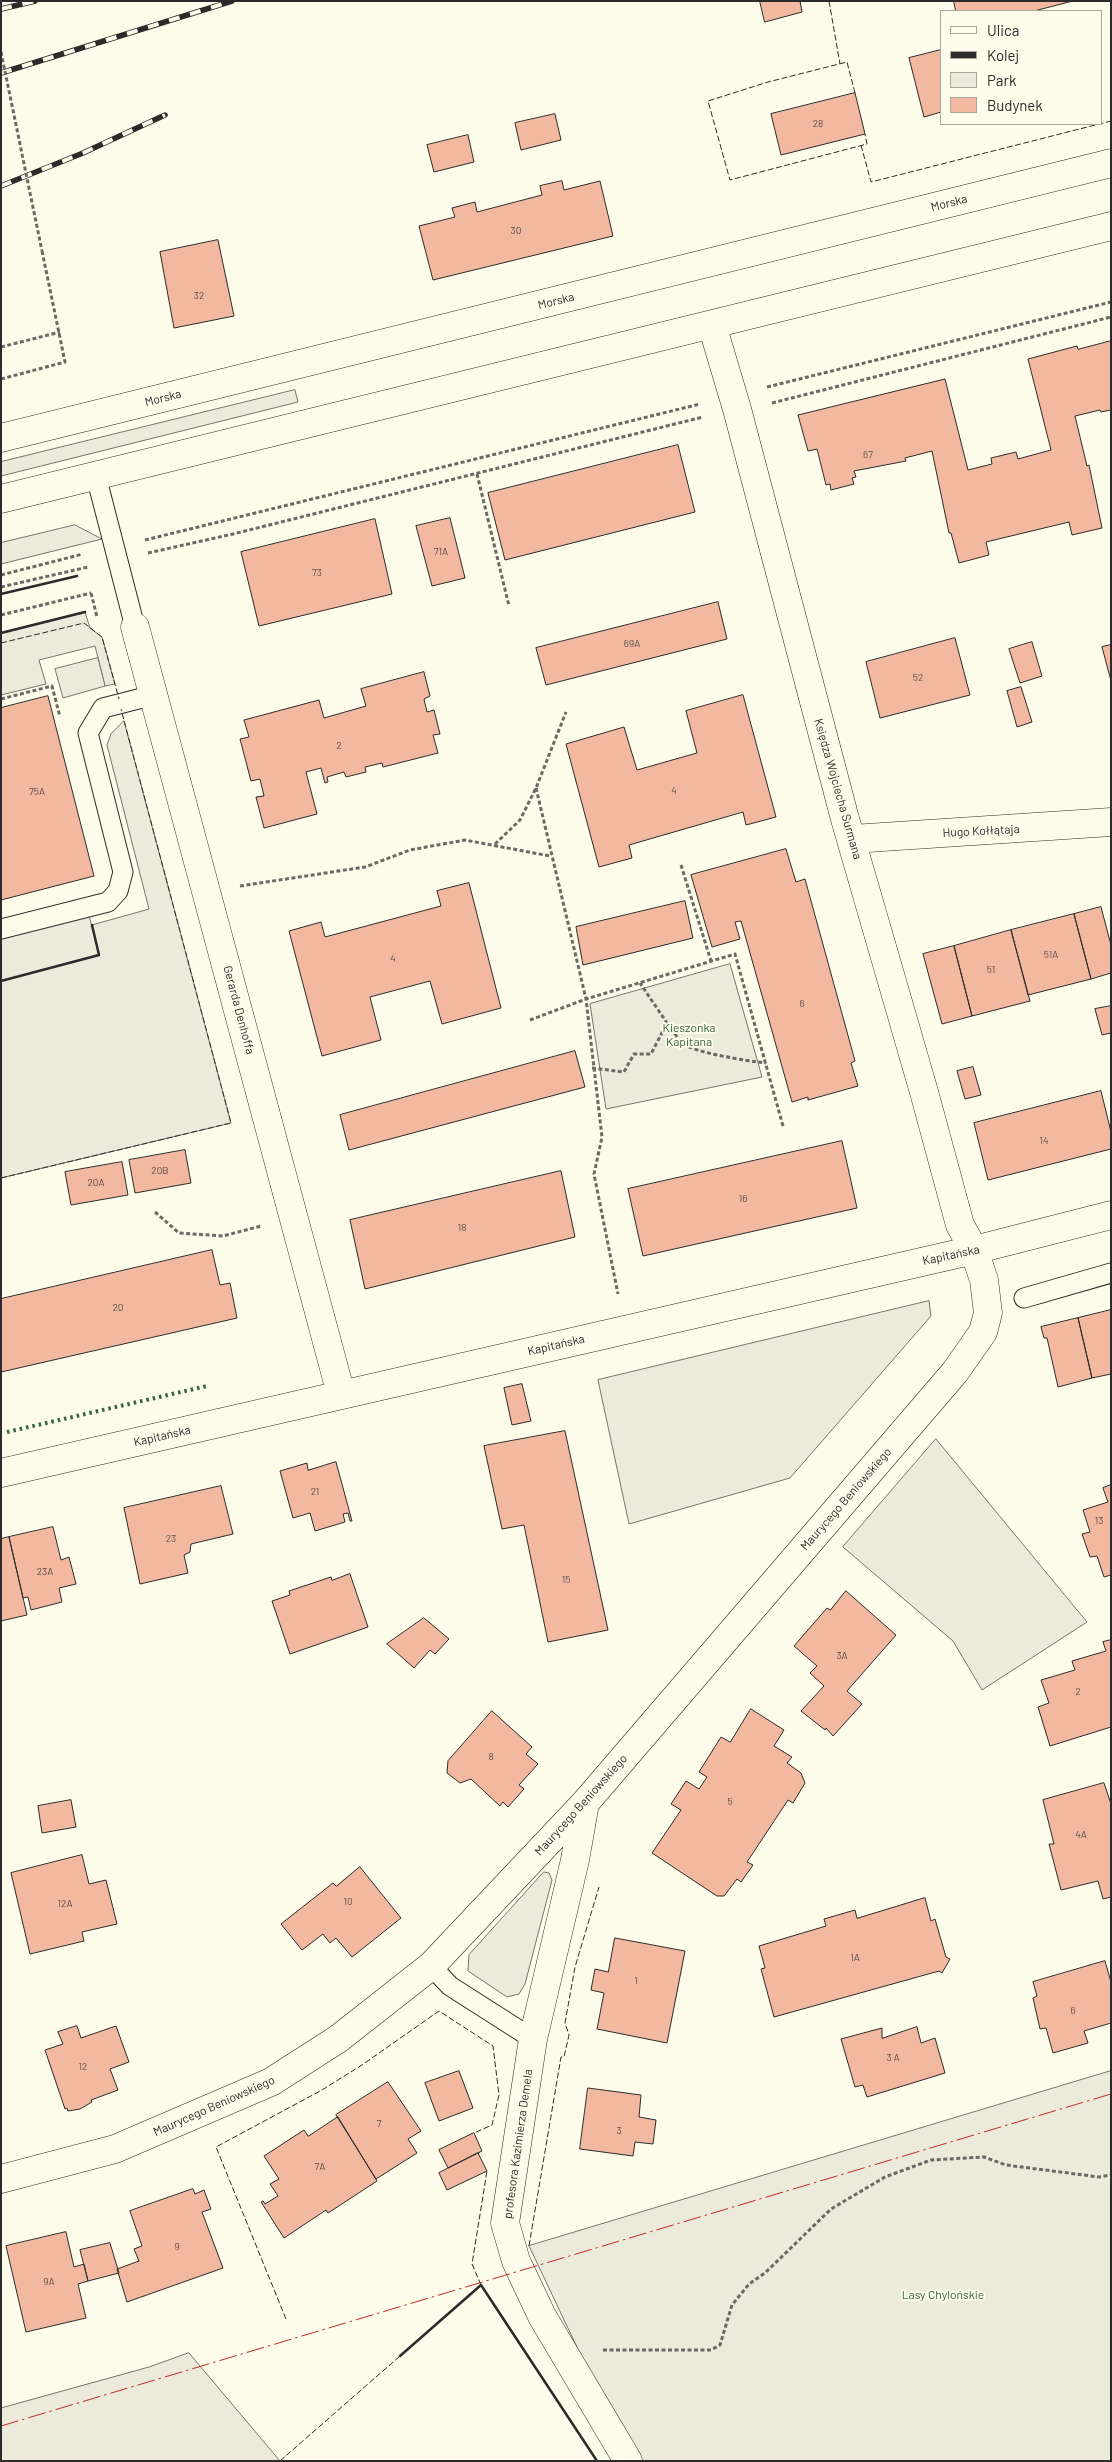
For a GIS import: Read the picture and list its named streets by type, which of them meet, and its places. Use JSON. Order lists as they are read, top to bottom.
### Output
{
  "streets": {
    "street": [
      "Morska",
      "Księdza Wojciecha Surmana",
      "Hugo Kołłątaja",
      "Gerarda Denhoffa",
      "Kapitańska",
      "Maurycego Beniowskiego",
      "profesora Kazimierza Demela"
    ]
  },
  "crossings": [
    ["Księdza Wojciecha Surmana", "Hugo Kołłątaja"],
    ["Księdza Wojciecha Surmana", "Kapitańska"],
    ["Księdza Wojciecha Surmana", "Maurycego Beniowskiego"],
    ["Gerarda Denhoffa", "Kapitańska"],
    ["Kapitańska", "Maurycego Beniowskiego"],
    ["Maurycego Beniowskiego", "profesora Kazimierza Demela"]
  ],
  "parks": ["Kieszonka Kapitana", "Lasy Chylońskie"],
  "house_numbers": [
    "28",
    "30",
    "32",
    "67",
    "71A",
    "73",
    "69A",
    "52",
    "2",
    "4",
    "75A",
    "51A",
    "4",
    "51",
    "6",
    "14",
    "20B",
    "20A",
    "16",
    "18",
    "20",
    "21",
    "13",
    "23",
    "23A",
    "15",
    "3A",
    "2",
    "8",
    "5",
    "4A",
    "10",
    "12A",
    "1A",
    "1",
    "6",
    "3 A",
    "12",
    "7",
    "3",
    "7A",
    "9",
    "9A"
  ],
  "legend": [
    "Ulica",
    "Kolej",
    "Park",
    "Budynek"
  ]
}
